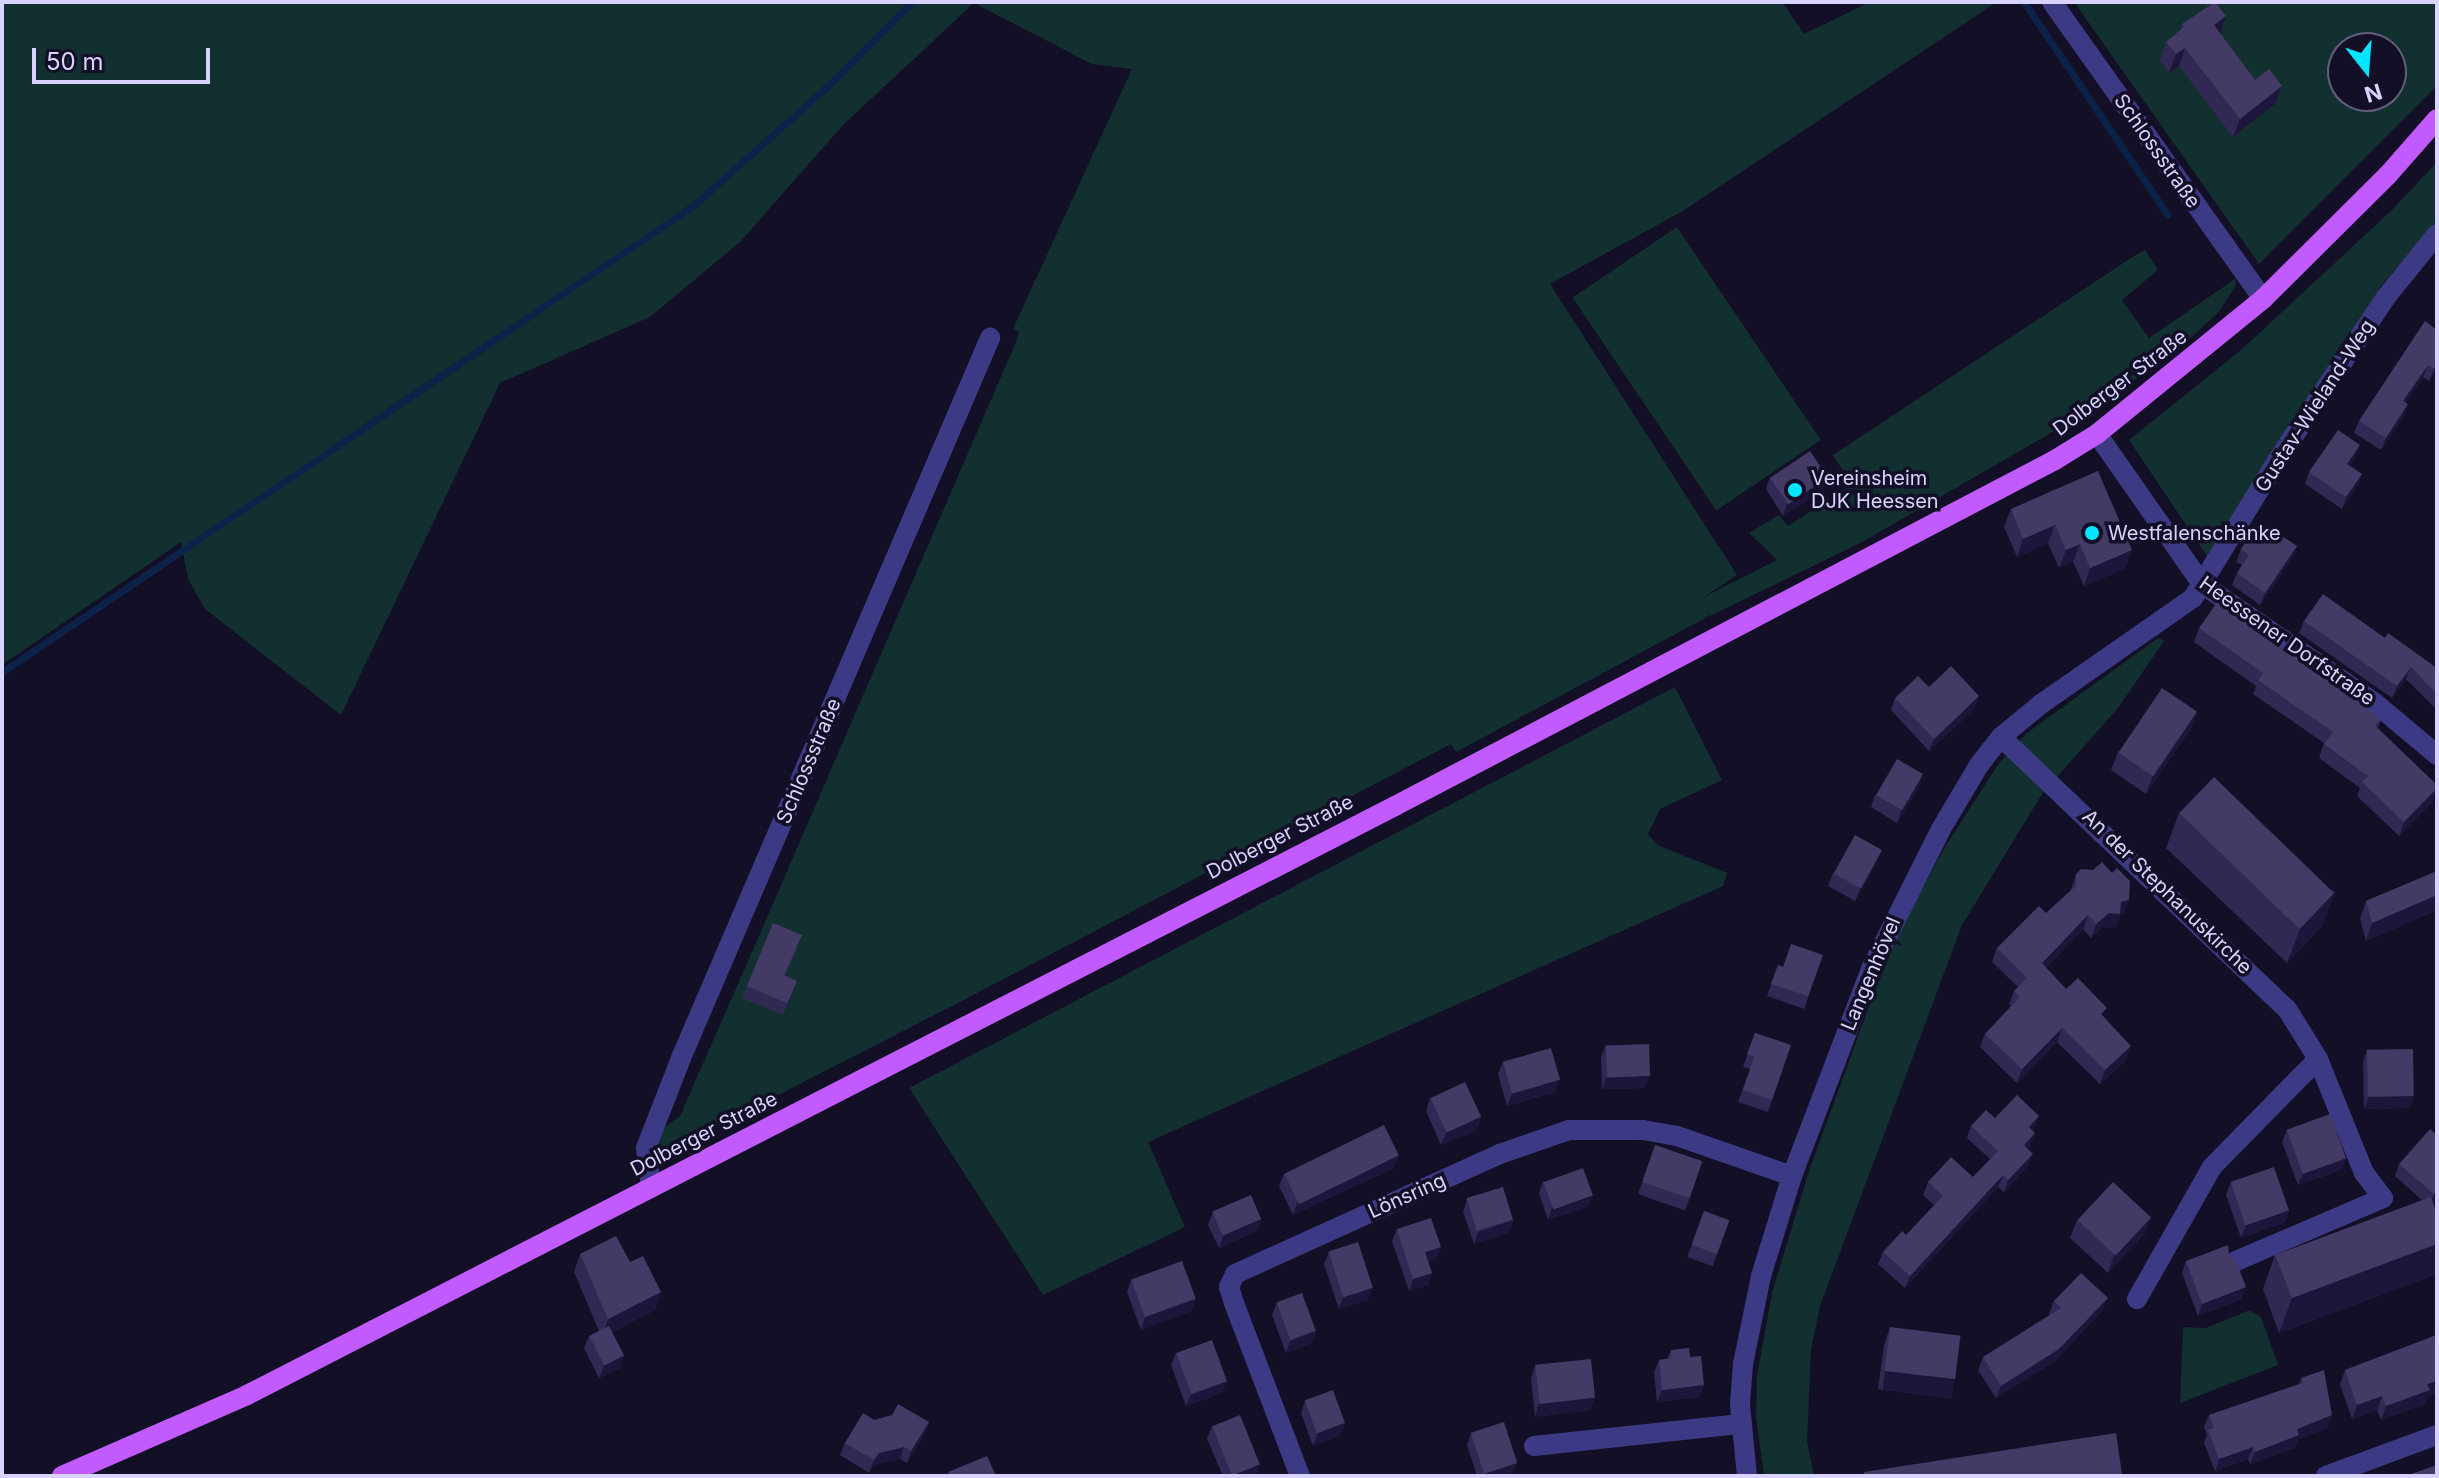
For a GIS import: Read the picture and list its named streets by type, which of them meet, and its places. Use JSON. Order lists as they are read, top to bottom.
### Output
{
  "streets": {
    "main road": ["Dolberger Straße"],
    "street": [
      "Schlossstraße",
      "Gustav-Wieland-Weg",
      "Heessener Dorfstraße",
      "An der Stephanuskirche",
      "Langenhövel",
      "Lönsring"
    ]
  },
  "crossings": [
    ["Schlossstraße", "Dolberger Straße"],
    ["Dolberger Straße", "Heessener Dorfstraße"],
    ["Gustav-Wieland-Weg", "Heessener Dorfstraße"],
    ["Gustav-Wieland-Weg", "Langenhövel"],
    ["Heessener Dorfstraße", "Langenhövel"],
    ["An der Stephanuskirche", "Langenhövel"],
    ["Langenhövel", "Lönsring"]
  ],
  "places": ["Vereinsheim DJK Heessen", "Westfalenschänke"],
  "scale_bar": "50 m",
  "north": "bottom"
}
